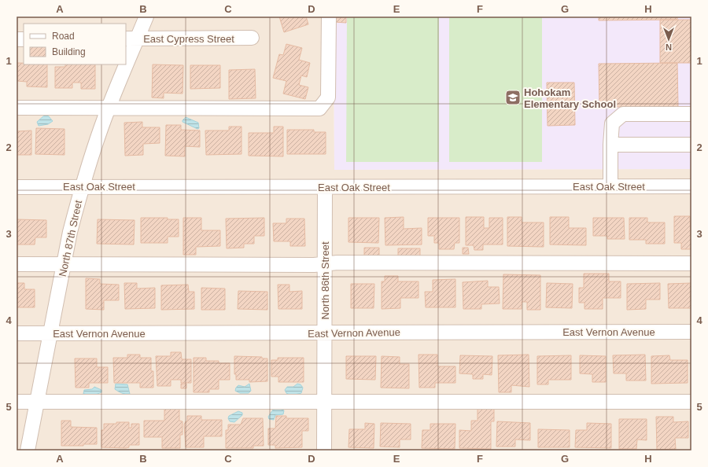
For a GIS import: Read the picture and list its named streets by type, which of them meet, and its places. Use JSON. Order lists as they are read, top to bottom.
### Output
{
  "streets": {
    "street": [
      "East Cypress Street",
      "East Oak Street",
      "North 87th Street",
      "North 86th Street",
      "East Vernon Avenue"
    ]
  },
  "crossings": [
    ["East Cypress Street", "North 87th Street"],
    ["East Oak Street", "North 87th Street"],
    ["East Oak Street", "North 86th Street"],
    ["North 87th Street", "East Vernon Avenue"],
    ["North 86th Street", "East Vernon Avenue"]
  ],
  "places": {
    "school or university": ["Hohokam Elementary School"]
  },
  "legend": ["Road", "Building"],
  "north": "bottom",
  "grid": {
    "columns": [
      "A",
      "B",
      "C",
      "D",
      "E",
      "F",
      "G",
      "H"
    ],
    "rows": [
      "1",
      "2",
      "3",
      "4",
      "5"
    ]
  }
}
